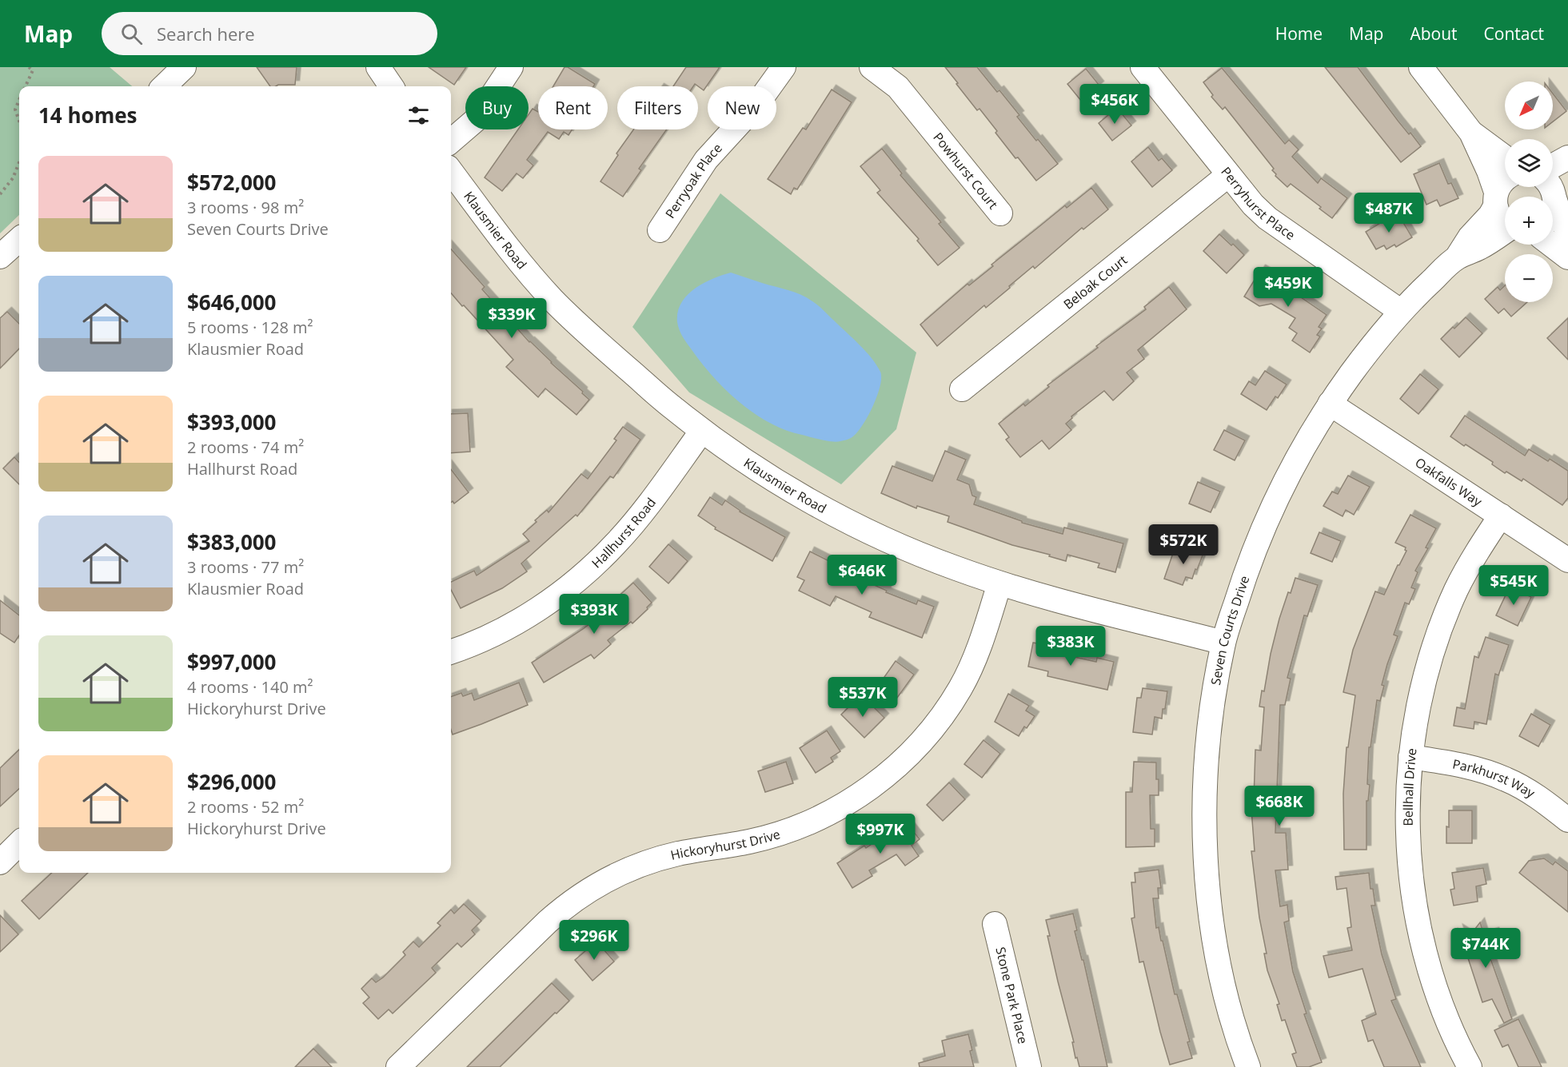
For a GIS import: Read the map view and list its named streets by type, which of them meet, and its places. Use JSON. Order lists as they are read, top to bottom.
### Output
{
  "streets": {
    "street": [
      "Powhurst Court",
      "Perryoak Place",
      "Perryhurst Place",
      "Klausmier Road",
      "Beloak Court",
      "Oakfalls Way",
      "Hallhurst Road",
      "Seven Courts Drive",
      "Parkhurst Way",
      "Bellhall Drive",
      "Hickoryhurst Drive",
      "Stone Park Place"
    ]
  },
  "crossings": [
    ["Perryhurst Place", "Beloak Court"],
    ["Perryhurst Place", "Seven Courts Drive"],
    ["Klausmier Road", "Hallhurst Road"],
    ["Klausmier Road", "Seven Courts Drive"],
    ["Klausmier Road", "Hickoryhurst Drive"],
    ["Oakfalls Way", "Seven Courts Drive"],
    ["Oakfalls Way", "Bellhall Drive"],
    ["Parkhurst Way", "Bellhall Drive"]
  ],
  "north": "bottom left",
  "page": {
    "header": "Map",
    "search": "Search here",
    "nav": [
      "Home",
      "Map",
      "About",
      "Contact"
    ],
    "map_buttons": ["+", "−"],
    "price": [
      "$456K",
      "$487K",
      "$459K",
      "$339K",
      "$572K",
      "$646K",
      "$545K",
      "$393K",
      "$383K",
      "$537K",
      "$668K",
      "$997K",
      "$296K",
      "$744K"
    ],
    "chip": [
      "Buy",
      "Rent",
      "Filters",
      "New"
    ],
    "heading": "14 homes",
    "list": [
      {
        "name": "$572,000",
        "note": "3 rooms · 98 m² · Seven Courts Drive"
      },
      {
        "name": "$646,000",
        "note": "5 rooms · 128 m² · Klausmier Road"
      },
      {
        "name": "$393,000",
        "note": "2 rooms · 74 m² · Hallhurst Road"
      },
      {
        "name": "$383,000",
        "note": "3 rooms · 77 m² · Klausmier Road"
      },
      {
        "name": "$997,000",
        "note": "4 rooms · 140 m² · Hickoryhurst Drive"
      },
      {
        "name": "$296,000",
        "note": "2 rooms · 52 m² · Hickoryhurst Drive"
      }
    ]
  }
}
